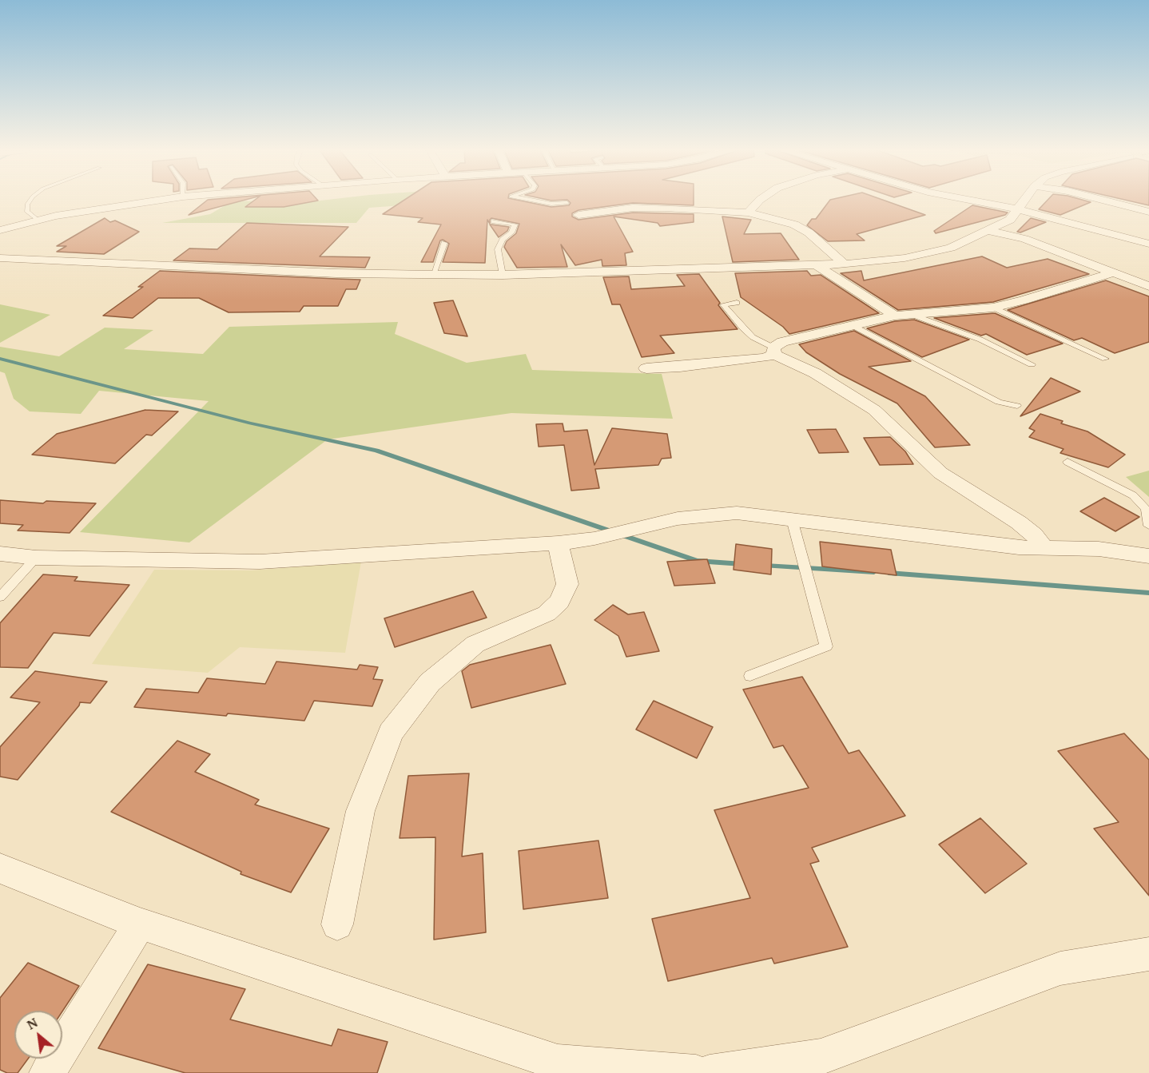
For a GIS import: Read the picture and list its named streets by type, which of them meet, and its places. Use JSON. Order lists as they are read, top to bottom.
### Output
{
  "north": "top left"
}
